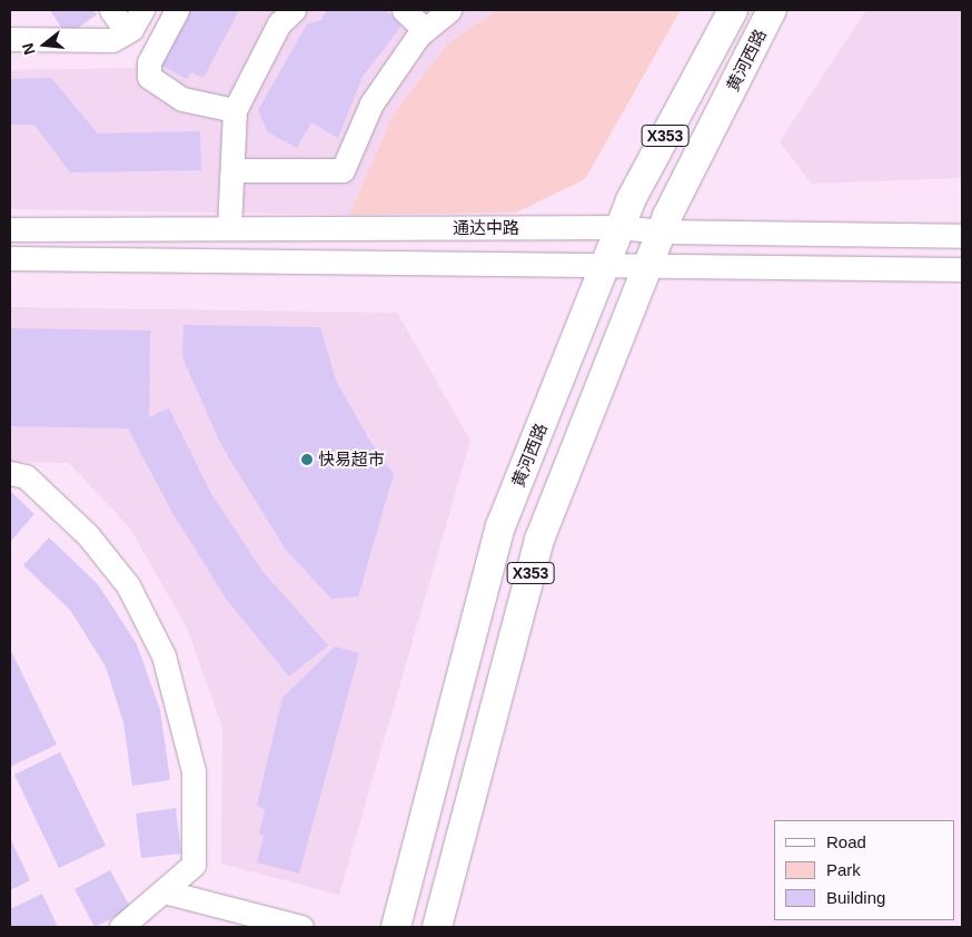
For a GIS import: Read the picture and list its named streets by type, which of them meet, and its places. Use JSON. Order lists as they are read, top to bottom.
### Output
{
  "streets": {
    "main road": ["黄河西路", "X353"],
    "street": ["通达中路"]
  },
  "crossings": [
    ["黄河西路", "通达中路"]
  ],
  "places": ["快易超市"],
  "legend": ["Road", "Park", "Building"],
  "north": "left"
}
